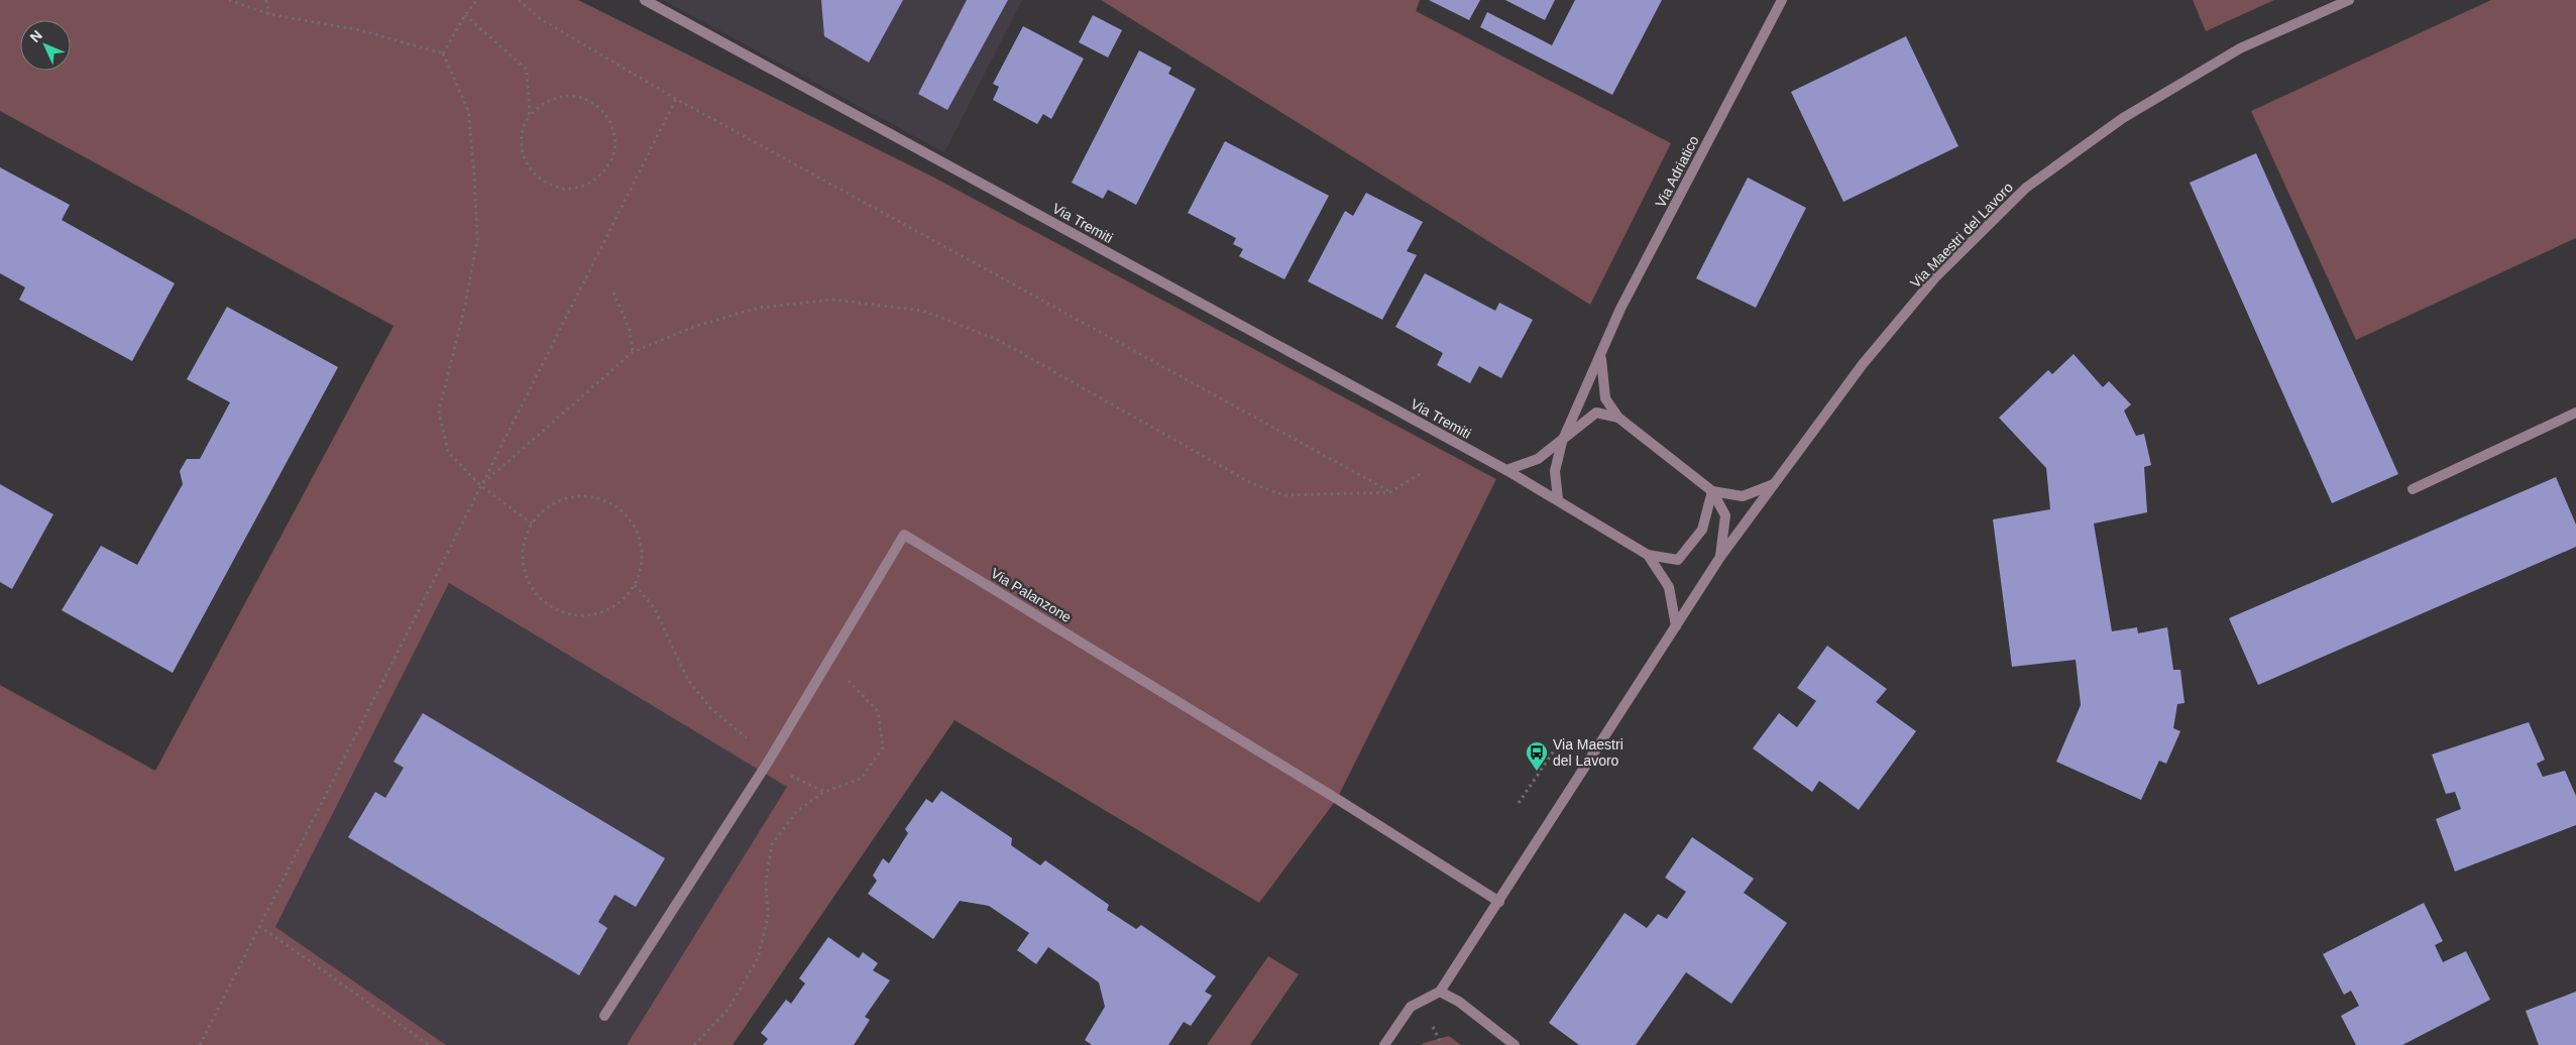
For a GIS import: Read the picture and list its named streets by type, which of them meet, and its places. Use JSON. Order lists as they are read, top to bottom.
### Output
{
  "streets": {
    "street": [
      "Via Adriatico",
      "Via Tremiti",
      "Via Maestri del Lavoro",
      "Via Palanzone"
    ]
  },
  "crossings": [
    ["Via Adriatico", "Via Tremiti"],
    ["Via Adriatico", "Via Maestri del Lavoro"],
    ["Via Maestri del Lavoro", "Via Palanzone"]
  ],
  "places": {
    "bus stop": ["Via Maestri del Lavoro"]
  },
  "north": "top left"
}
